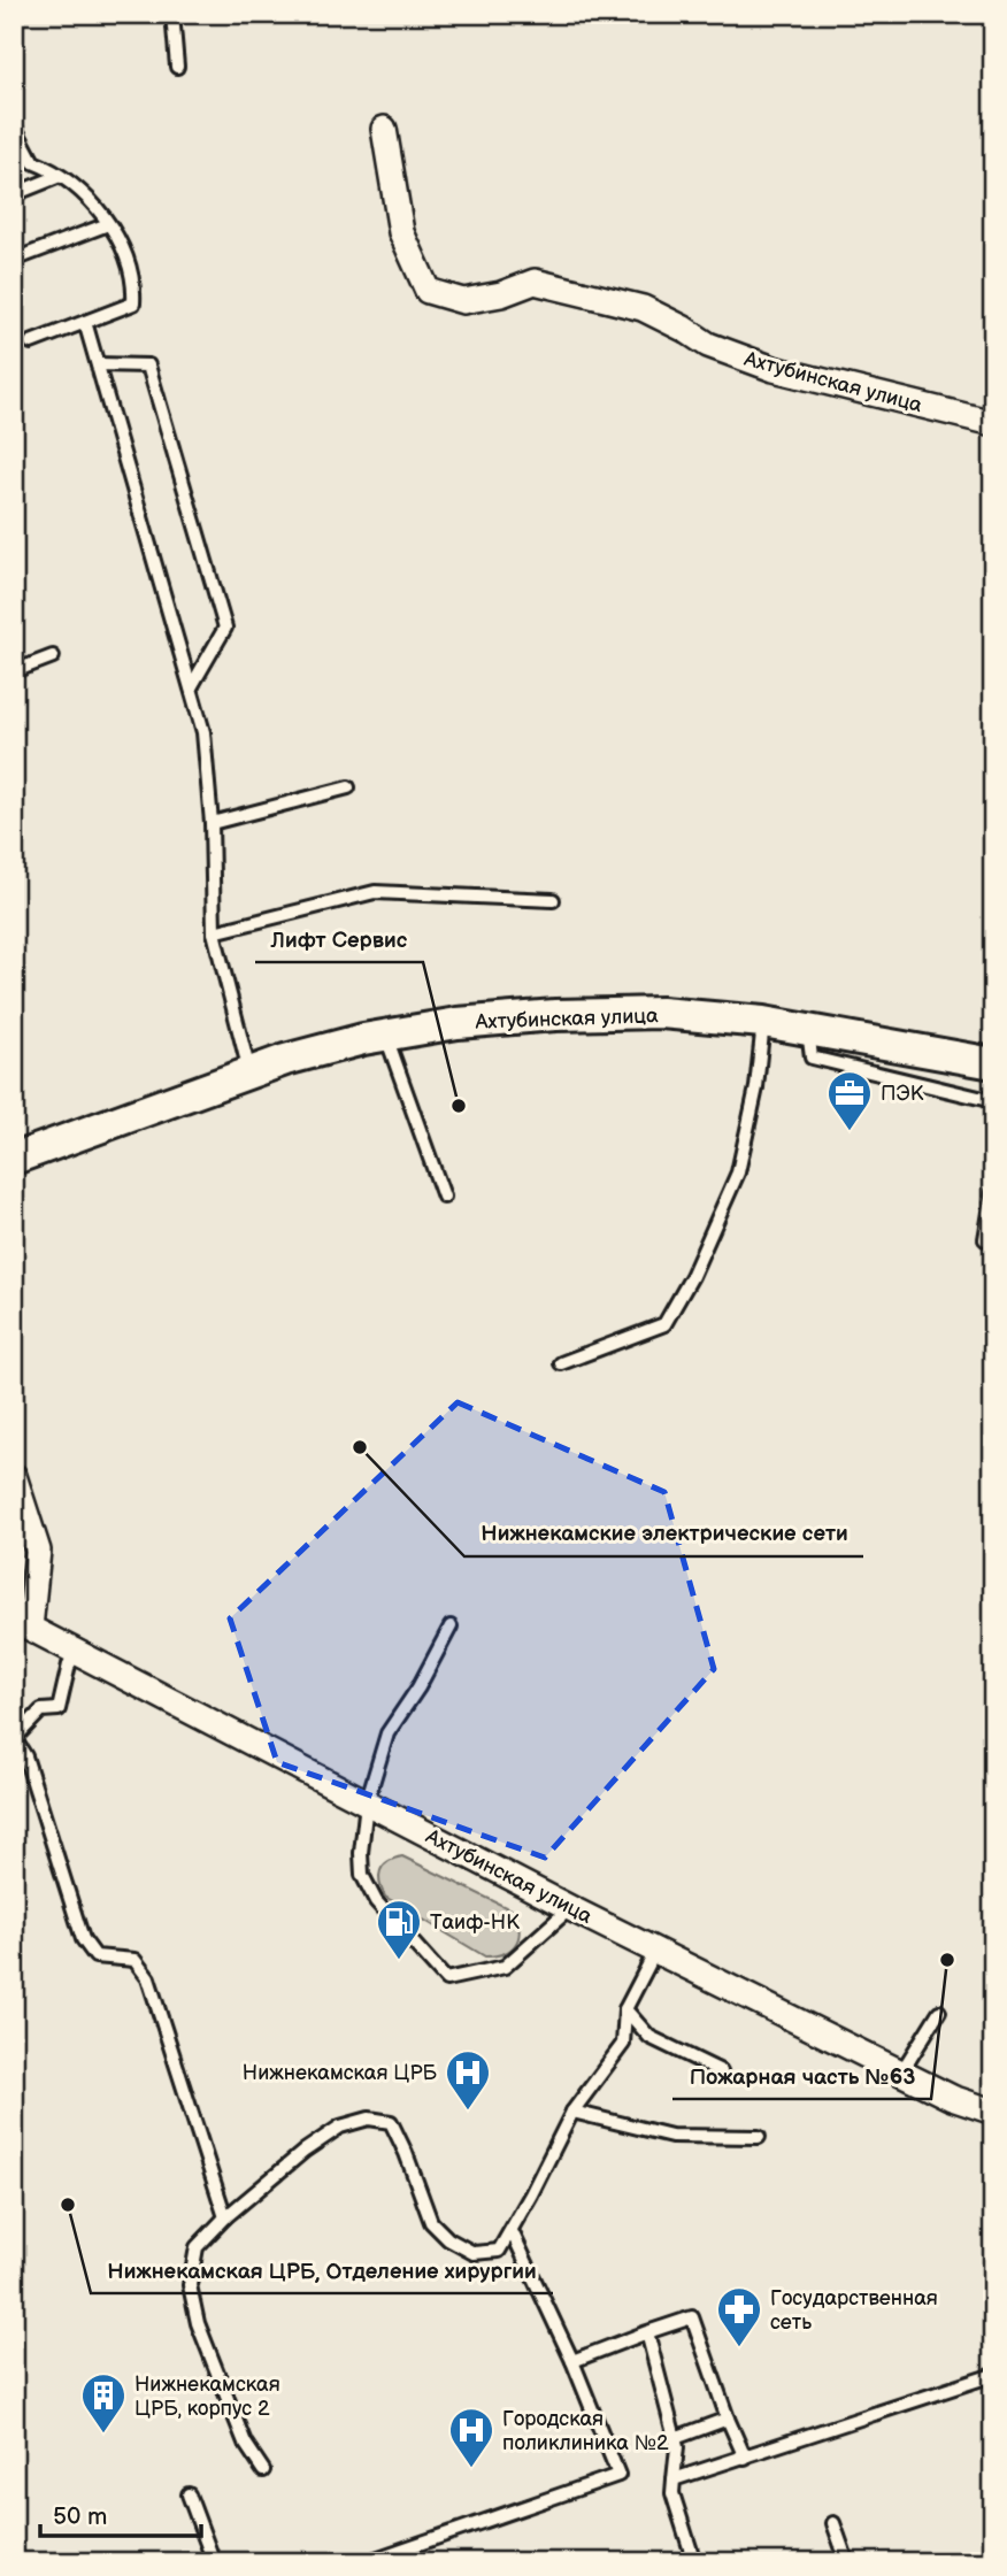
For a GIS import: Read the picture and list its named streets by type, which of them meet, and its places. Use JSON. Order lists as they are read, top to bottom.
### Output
{
  "streets": {
    "street": ["Ахтубинская улица"]
  },
  "places": {
    "other": [
      "Лифт Сервис",
      "Нижнекамские электрические сети",
      "Пожарная часть №63",
      "Нижнекамская ЦРБ, Отделение хирургии"
    ],
    "office": ["ПЭК"],
    "fuel station": ["Таиф-НК"],
    "hospital": ["Нижнекамская ЦРБ", "Городская поликлиника №2"],
    "pharmacy": ["Государственная сеть"],
    "building": ["Нижнекамская ЦРБ, корпус 2"]
  },
  "scale_bar": "50 m"
}
